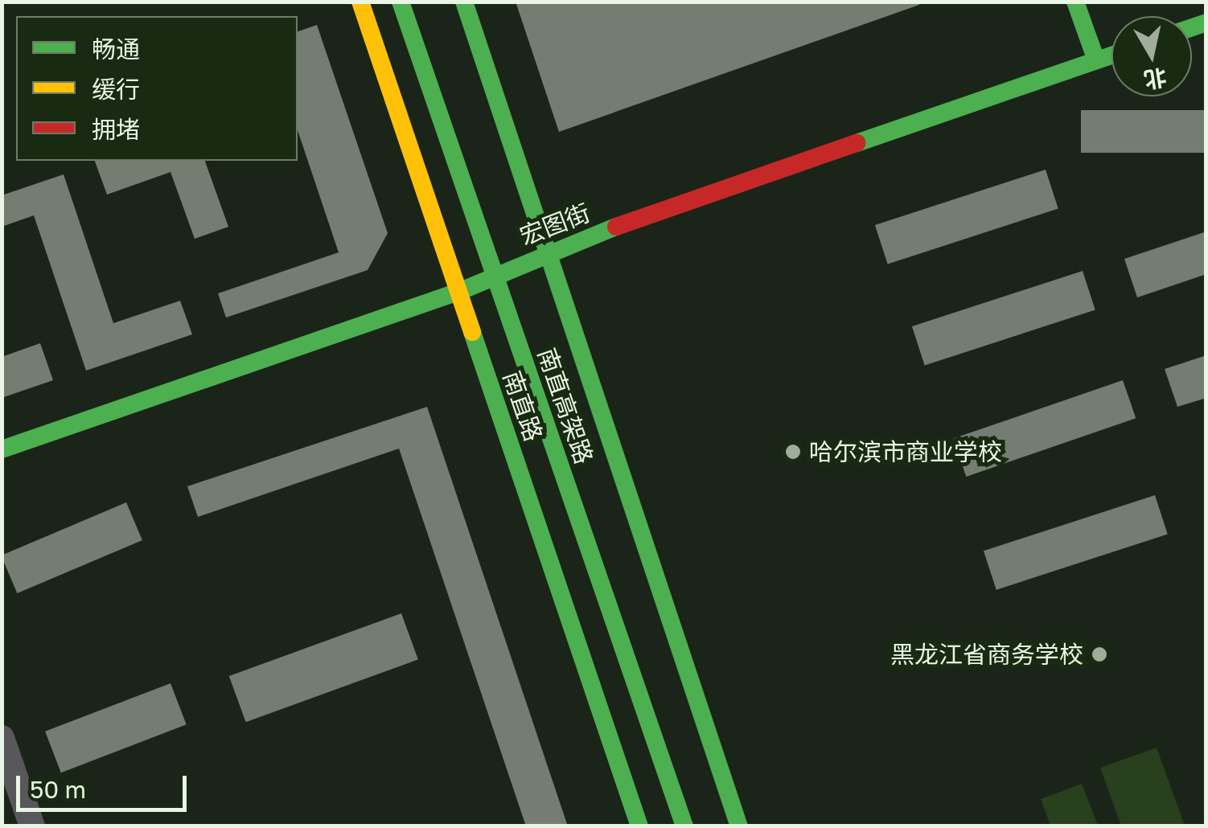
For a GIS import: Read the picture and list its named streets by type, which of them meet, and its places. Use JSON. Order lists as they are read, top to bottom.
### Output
{
  "streets": {
    "main road": ["宏图街", "南直路", "南直高架路"]
  },
  "crossings": [
    ["宏图街", "南直路"]
  ],
  "places": ["哈尔滨市商业学校", "黑龙江省商务学校"],
  "legend": ["畅通", "缓行", "拥堵"],
  "scale_bar": "50 m",
  "north": "bottom"
}
